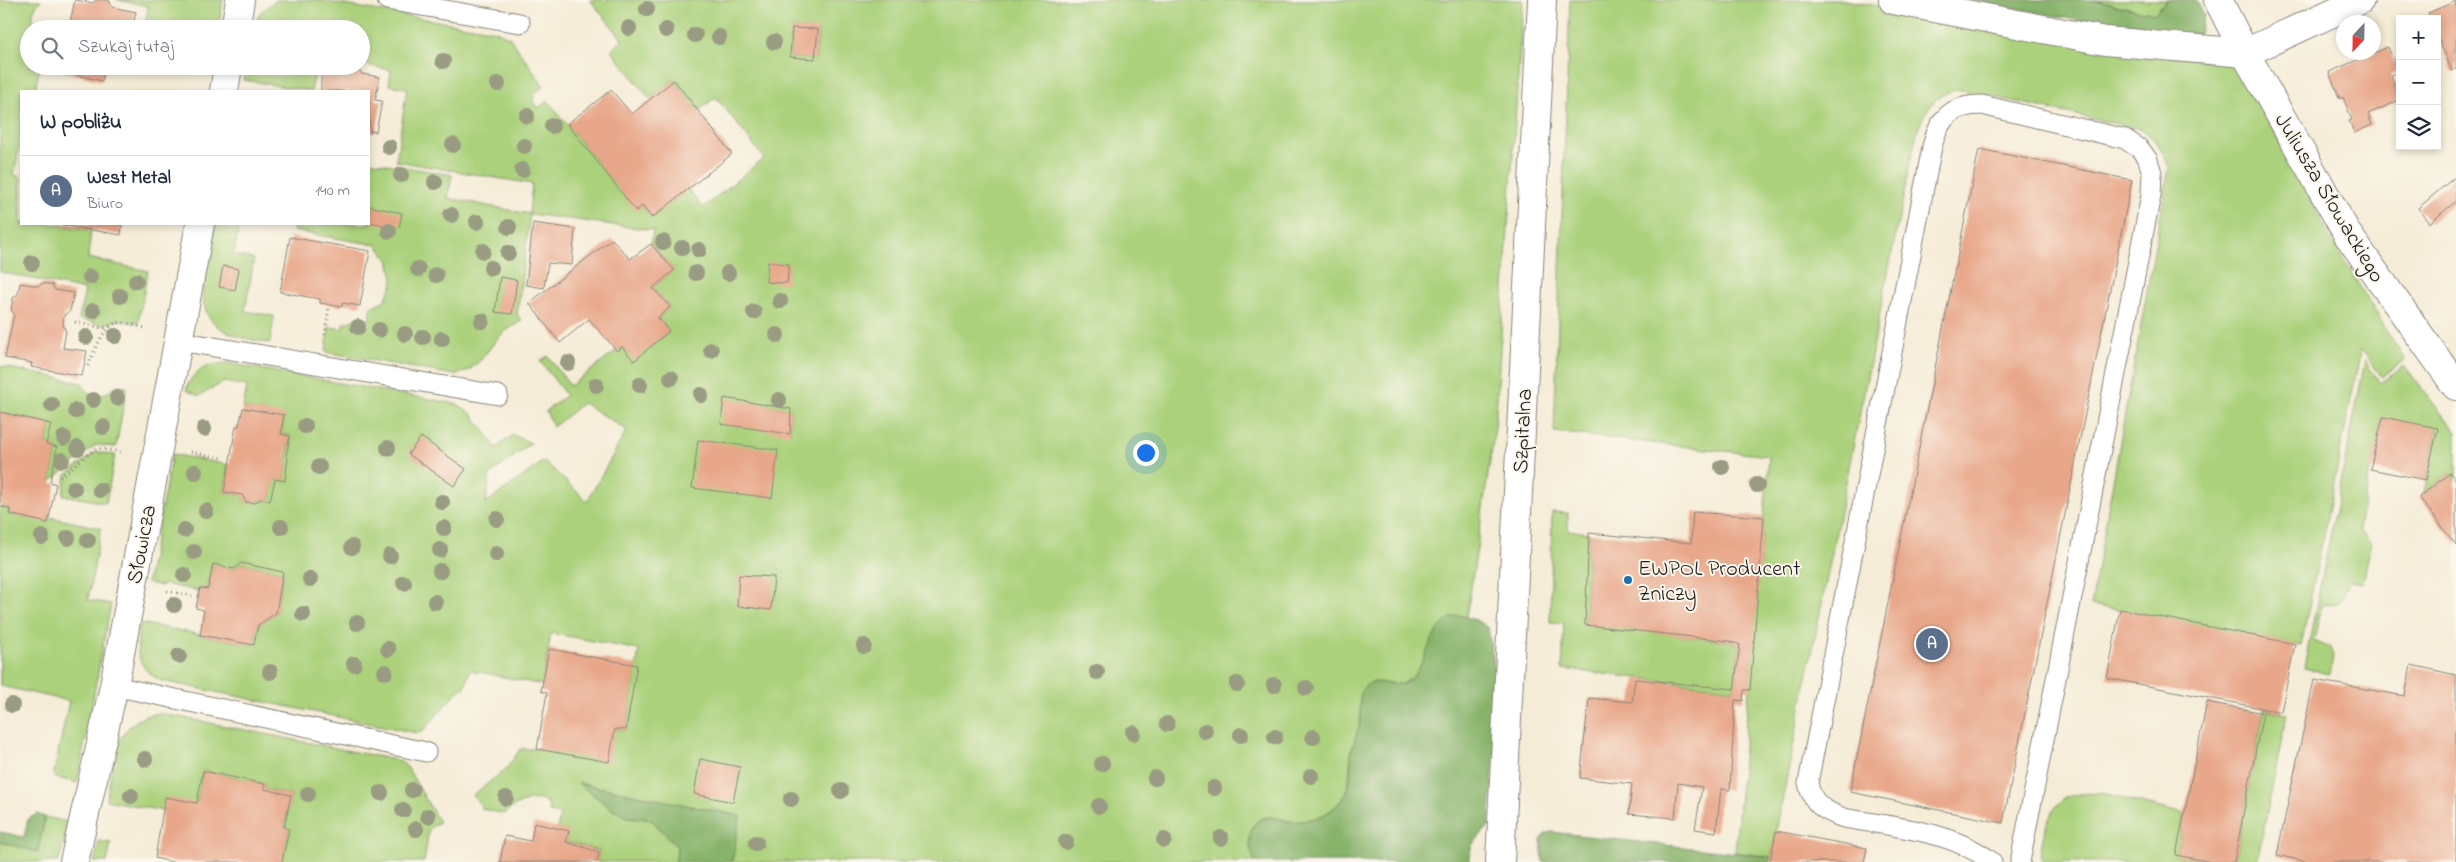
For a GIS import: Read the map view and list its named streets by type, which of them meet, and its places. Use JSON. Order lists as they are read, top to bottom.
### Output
{
  "streets": {
    "street": ["Juliusza Słowackiego", "Szpitalna", "Słowicza"]
  },
  "places": ["EWPOL Producent Zniczy"],
  "north": "bottom",
  "page": {
    "map_buttons": ["+", "−"],
    "search": "Szukaj tutaj",
    "heading": "W pobliżu",
    "list": [
      {
        "mark": "A",
        "name": "West Metal",
        "note": "Biuro",
        "value": "140 m"
      }
    ],
    "pins": "A"
  }
}
